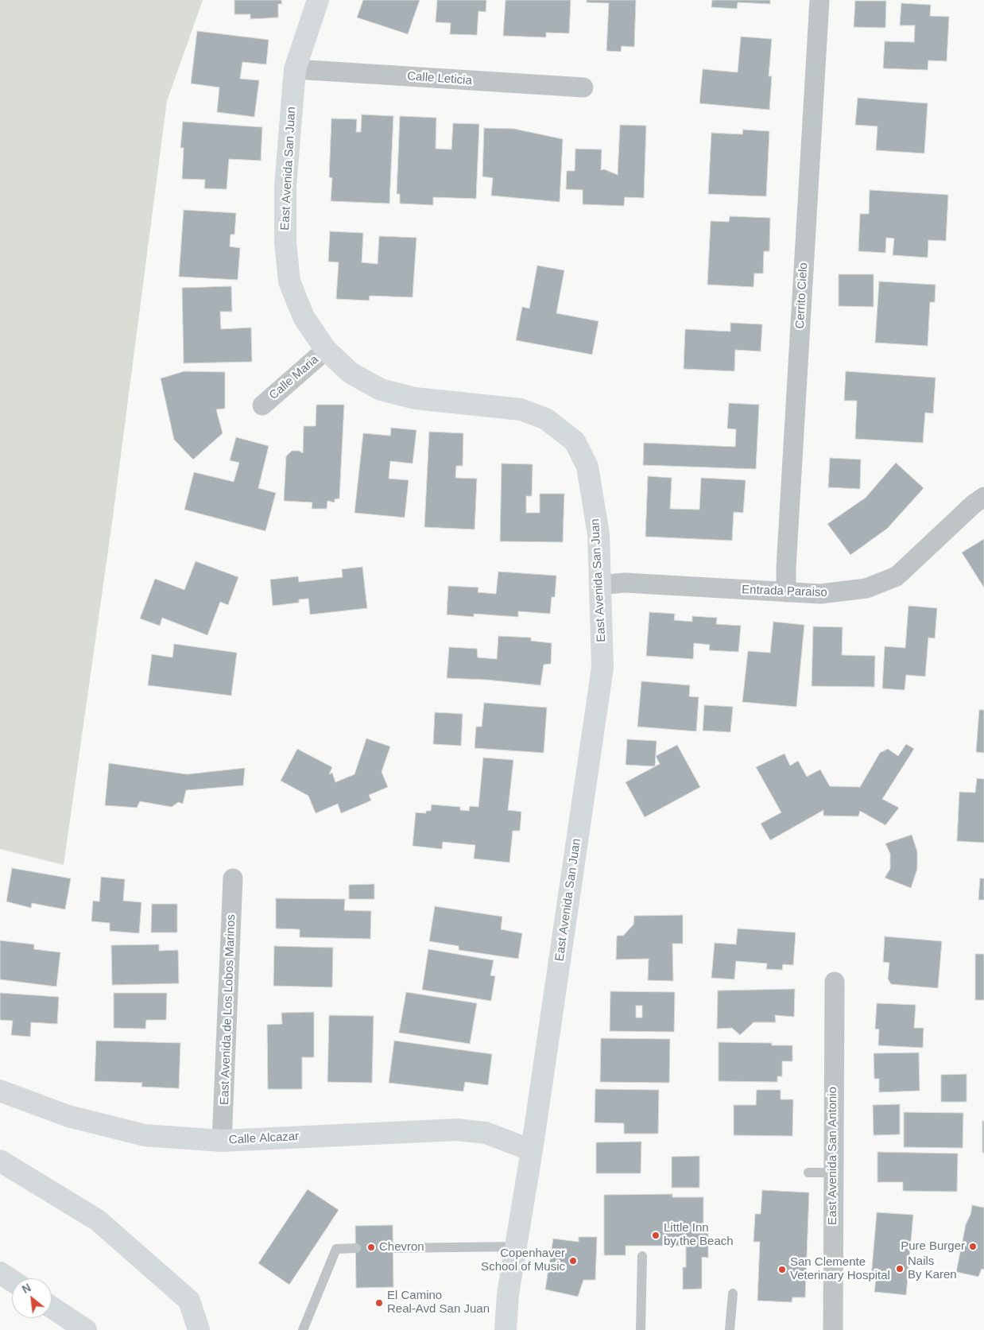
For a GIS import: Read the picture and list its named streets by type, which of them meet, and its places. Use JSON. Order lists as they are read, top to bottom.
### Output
{
  "streets": {
    "main road": ["East Avenida San Juan", "Calle Alcazar"],
    "street": [
      "Calle Leticia",
      "Cerrito Cielo",
      "Calle Maria",
      "Entrada Paraiso",
      "East Avenida de Los Lobos Marinos",
      "East Avenida San Antonio"
    ]
  },
  "crossings": [
    ["Calle Leticia", "East Avenida San Juan"],
    ["East Avenida San Juan", "Calle Maria"],
    ["East Avenida San Juan", "Entrada Paraiso"],
    ["East Avenida San Juan", "Calle Alcazar"],
    ["Cerrito Cielo", "Entrada Paraiso"],
    ["East Avenida de Los Lobos Marinos", "Calle Alcazar"]
  ],
  "places": [
    "Little Inn by the Beach",
    "Pure Burger",
    "Chevron",
    "Copenhaver School of Music",
    "Nails By Karen",
    "San Clemente Veterinary Hospital",
    "El Camino Real-Avd San Juan"
  ],
  "north": "top left"
}
